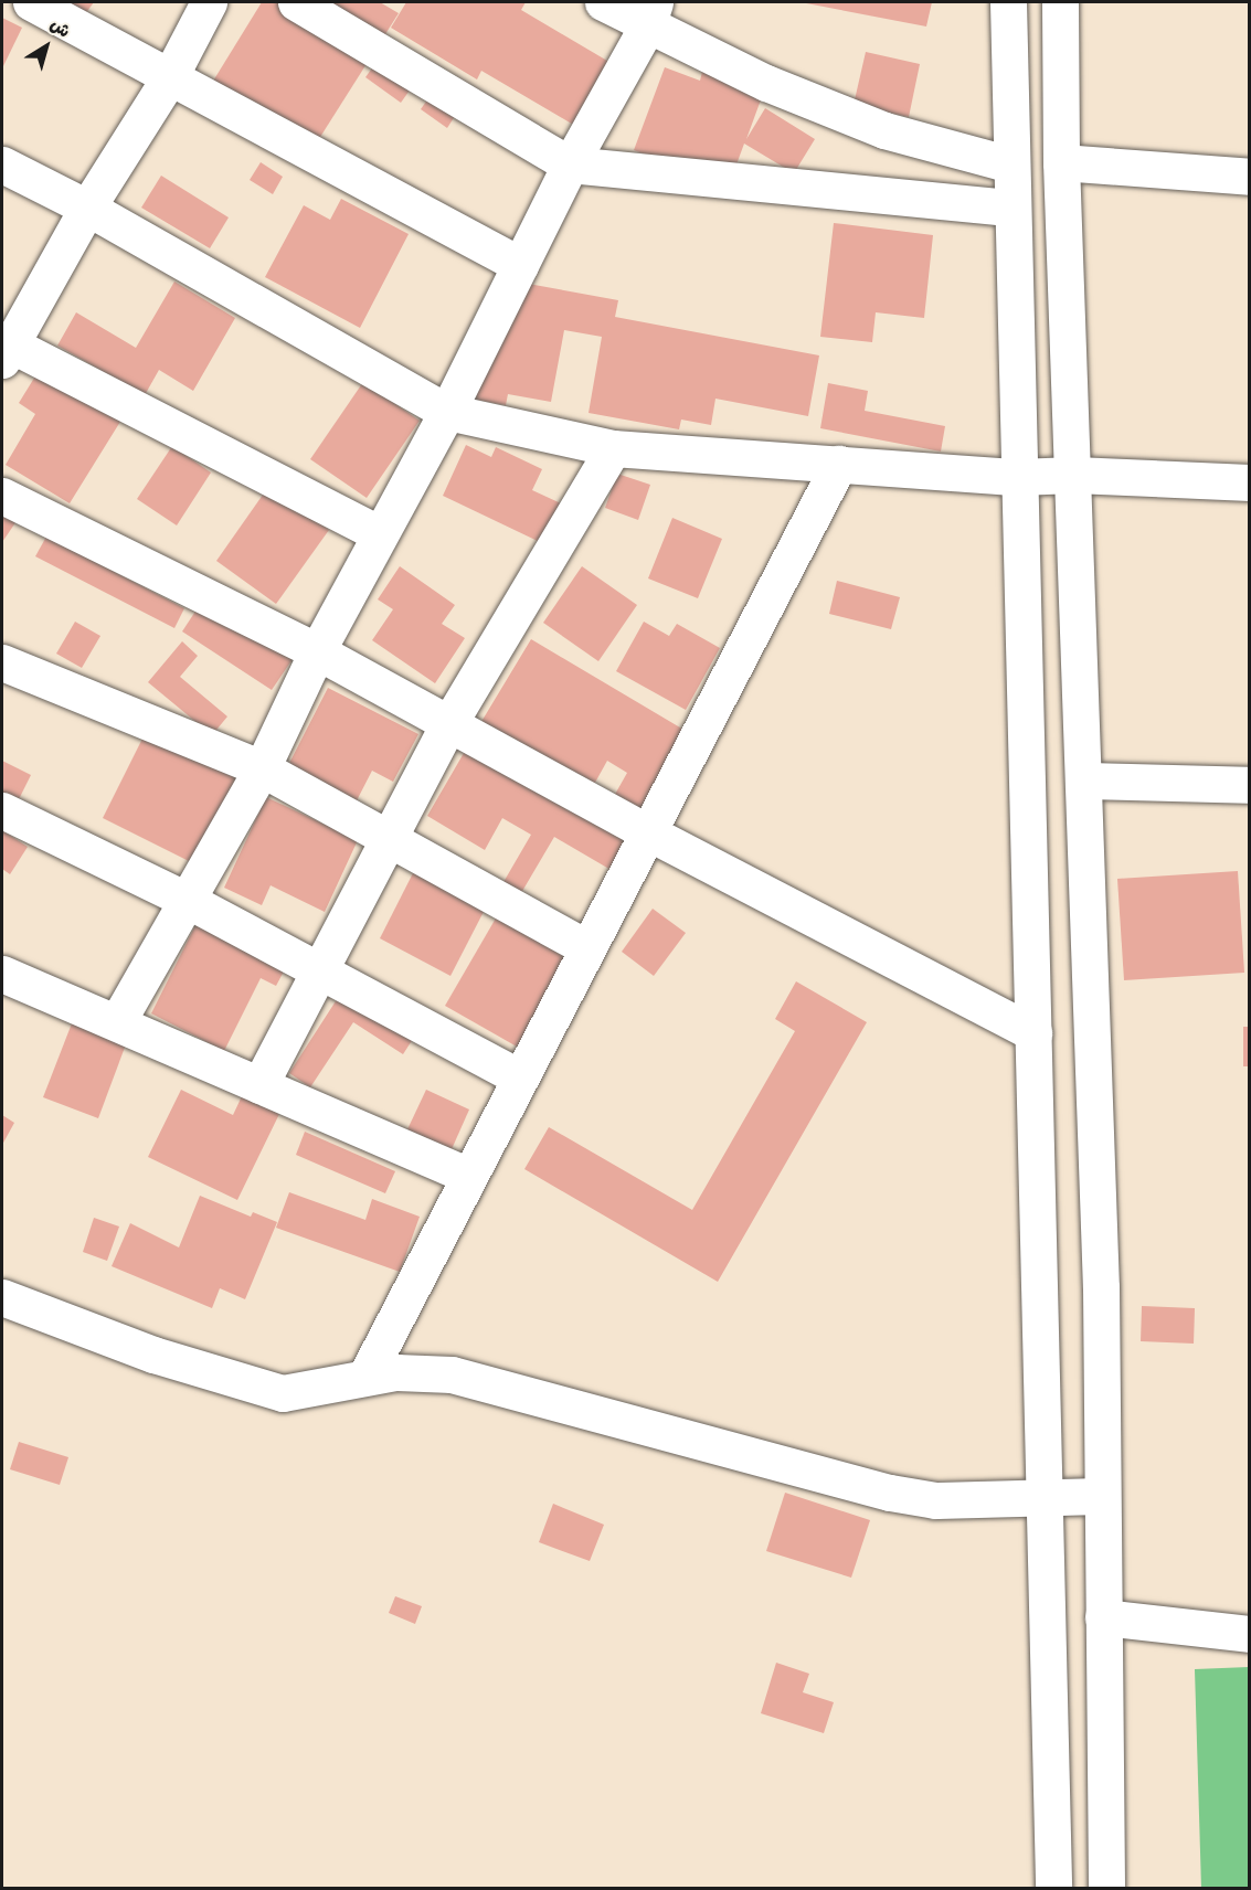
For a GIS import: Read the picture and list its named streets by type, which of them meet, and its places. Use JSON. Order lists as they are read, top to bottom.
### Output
{
  "north": "top right"
}
